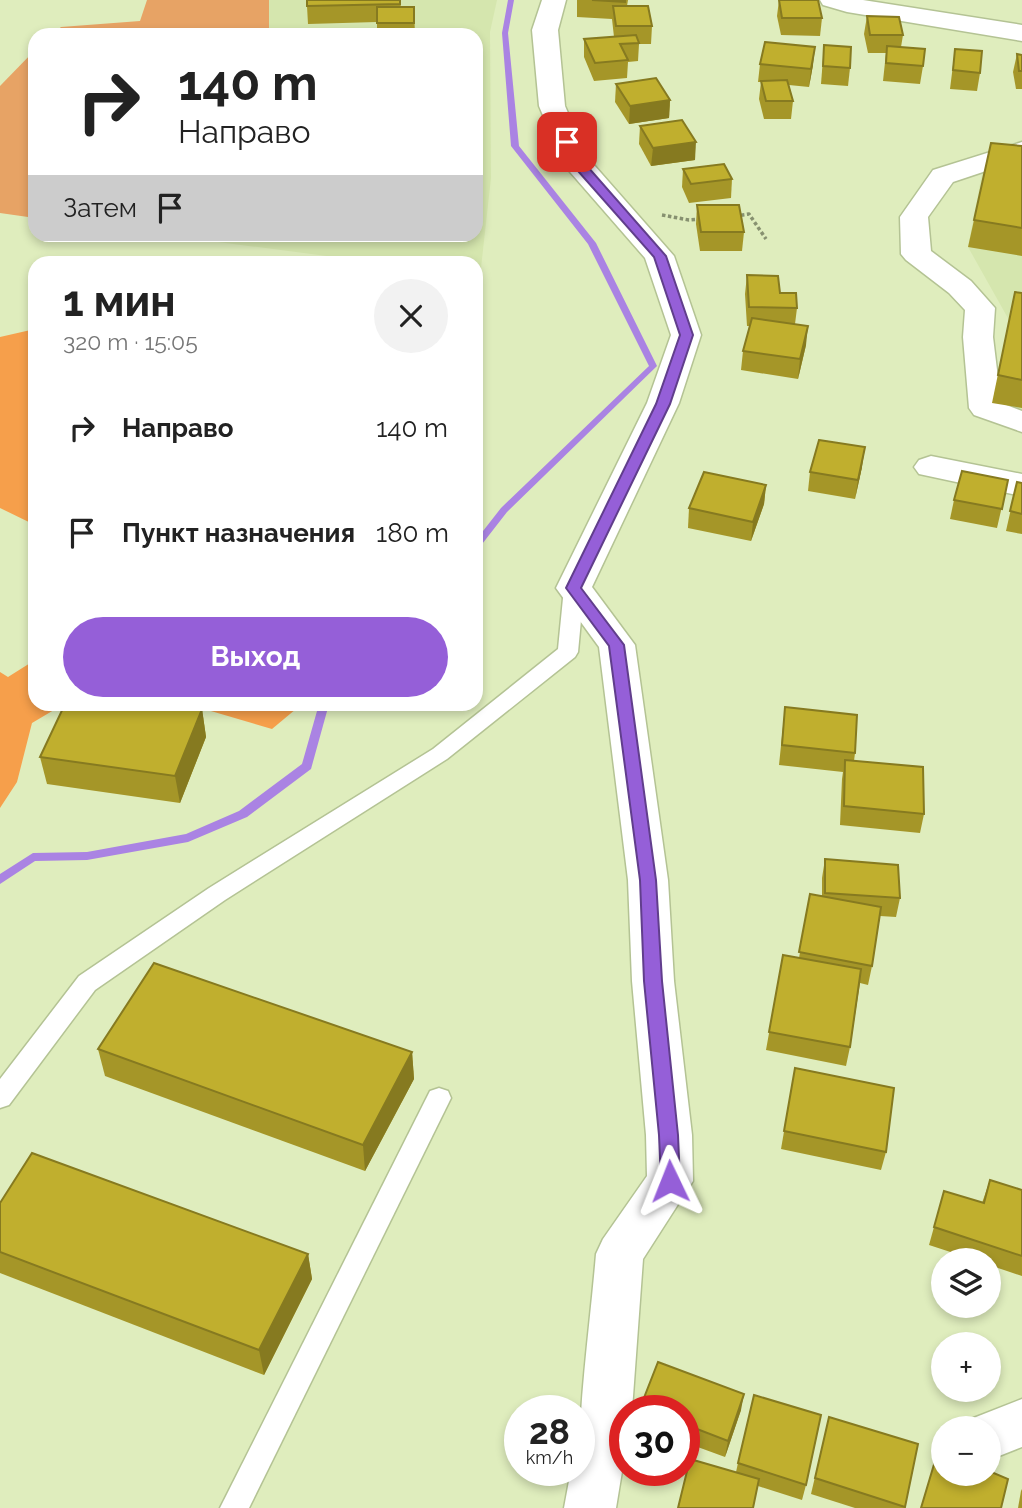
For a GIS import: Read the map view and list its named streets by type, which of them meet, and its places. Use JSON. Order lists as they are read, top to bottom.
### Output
{
  "page": {
    "turn": ["140 m", "Направо"],
    "then": "Затем",
    "heading": ["1 мин", "320 m · 15:05"],
    "list": [
      {
        "name": "Направо",
        "value": "140 m"
      },
      {
        "name": "Пункт назначения",
        "value": "180 m"
      }
    ],
    "buttons": "Выход",
    "map_buttons": ["+", "−"],
    "speed": "28 km/h",
    "limit": "30"
  }
}
